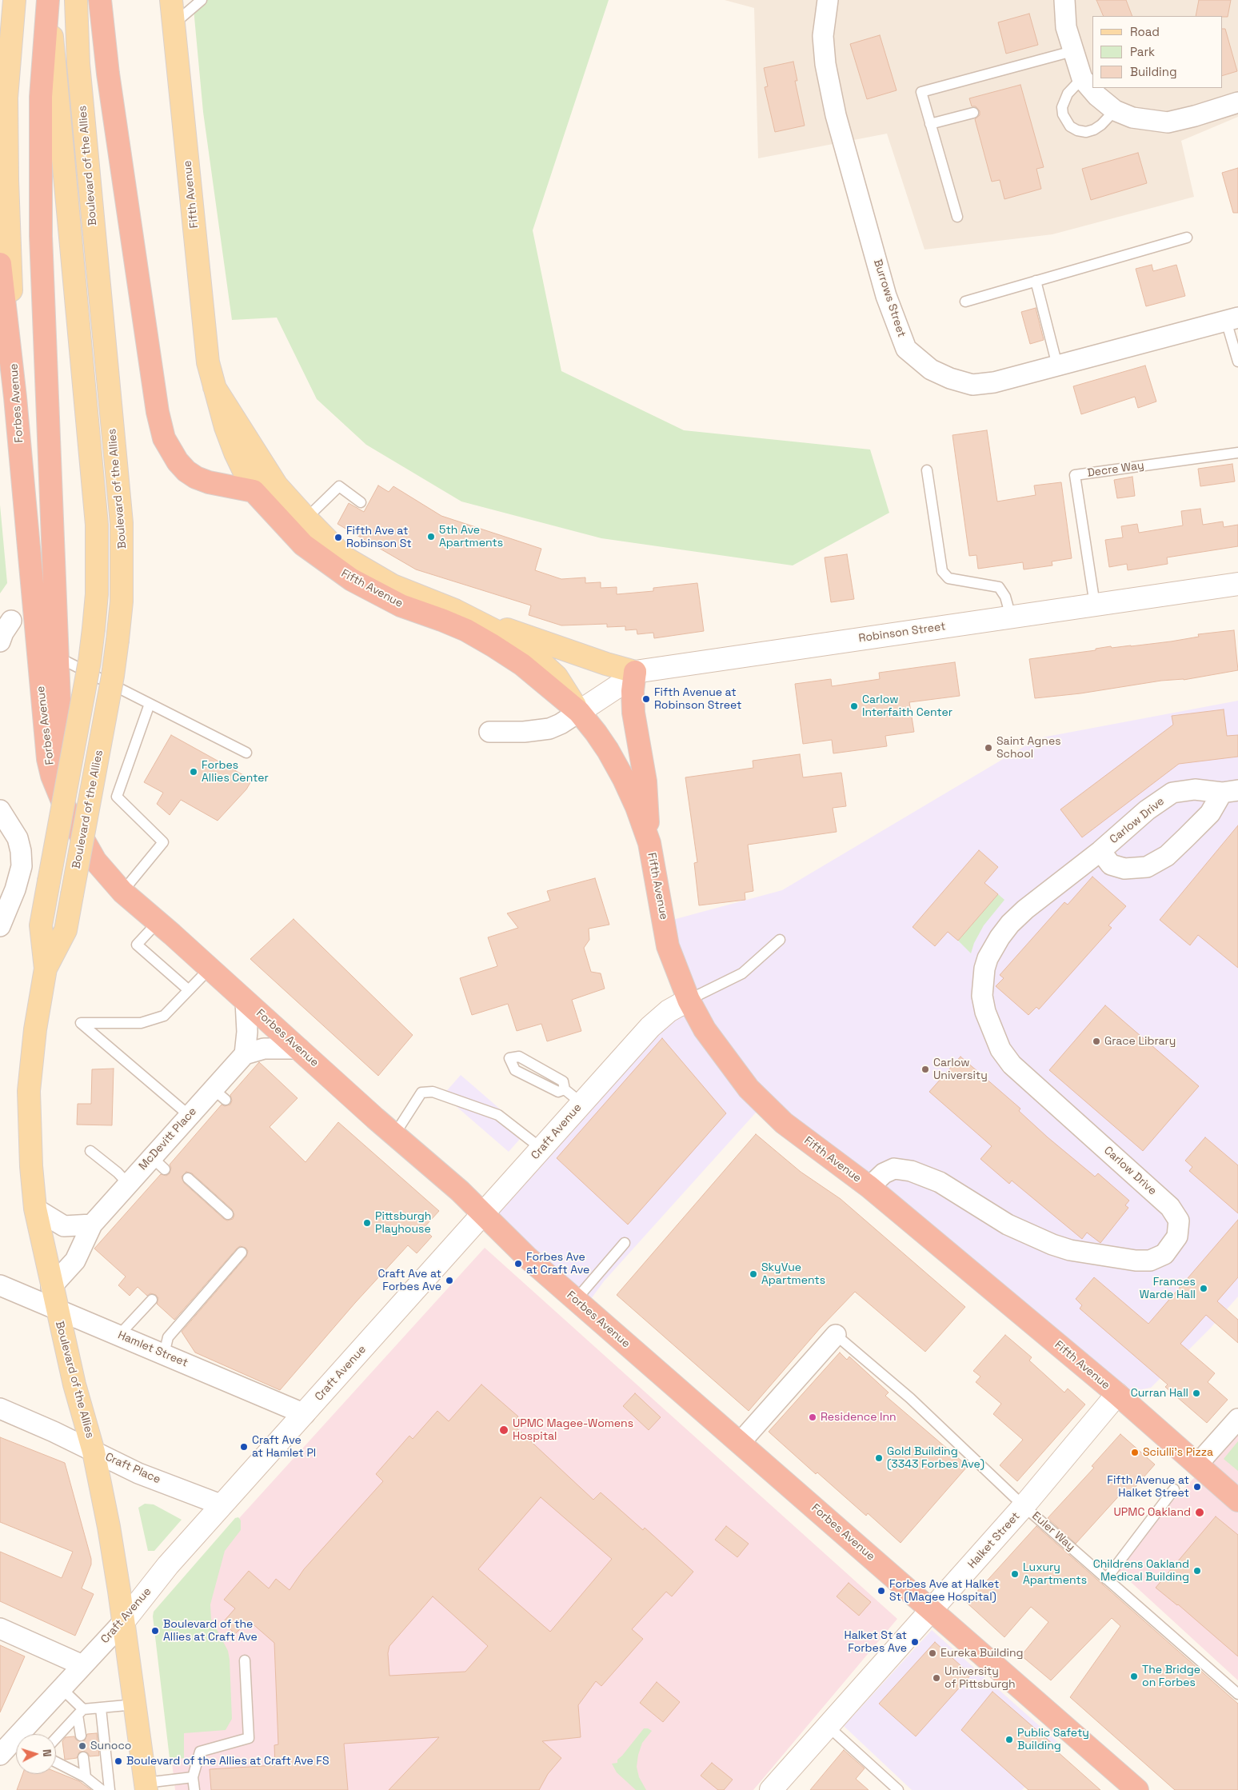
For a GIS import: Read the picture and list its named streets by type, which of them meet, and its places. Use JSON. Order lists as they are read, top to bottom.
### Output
{
  "streets": {
    "highway": ["Fifth Avenue", "Forbes Avenue"],
    "main road": ["Boulevard of the Allies"],
    "street": [
      "Burrows Street",
      "Robinson Street",
      "Carlow Drive",
      "Craft Avenue",
      "McDevitt Place",
      "Hamlet Street",
      "Craft Place",
      "Halket Street"
    ],
    "lane": ["Decre Way", "Euler Way"]
  },
  "crossings": [
    ["Boulevard of the Allies", "Craft Avenue"],
    ["Boulevard of the Allies", "McDevitt Place"],
    ["Boulevard of the Allies", "Hamlet Street"],
    ["Boulevard of the Allies", "Craft Place"],
    ["Fifth Avenue", "Carlow Drive"],
    ["Fifth Avenue", "Craft Avenue"],
    ["Fifth Avenue", "Halket Street"],
    ["Forbes Avenue", "Craft Avenue"],
    ["Forbes Avenue", "Halket Street"],
    ["Decre Way", "Robinson Street"],
    ["Craft Avenue", "Hamlet Street"],
    ["Craft Avenue", "Craft Place"],
    ["Euler Way", "Halket Street"]
  ],
  "places": [
    "5th Ave Apartments",
    "Fifth Ave at Robinson St",
    "Fifth Avenue at Robinson Street",
    "Carlow Interfaith Center",
    "Saint Agnes School",
    "Forbes Allies Center",
    "Grace Library",
    "Carlow University",
    "Pittsburgh Playhouse",
    "Forbes Ave at Craft Ave",
    "SkyVue Apartments",
    "Craft Ave at Forbes Ave",
    "Frances Warde Hall",
    "Curran Hall",
    "Residence Inn",
    "UPMC Magee-Womens Hospital",
    "Craft Ave at Hamlet Pl",
    "Sciulli's Pizza",
    "Gold Building (3343 Forbes Ave)",
    "Fifth Avenue at Halket Street",
    "UPMC Oakland",
    "Childrens Oakland Medical Building",
    "Luxury Apartments",
    "Forbes Ave at Halket St (Magee Hospital)",
    "Boulevard of the Allies at Craft Ave",
    "Halket St at Forbes Ave",
    "Eureka Building",
    "The Bridge on Forbes",
    "University of Pittsburgh",
    "Public Safety Building",
    "Sunoco",
    "Boulevard of the Allies at Craft Ave FS"
  ],
  "legend": ["Road", "Park", "Building"],
  "north": "right"
}
